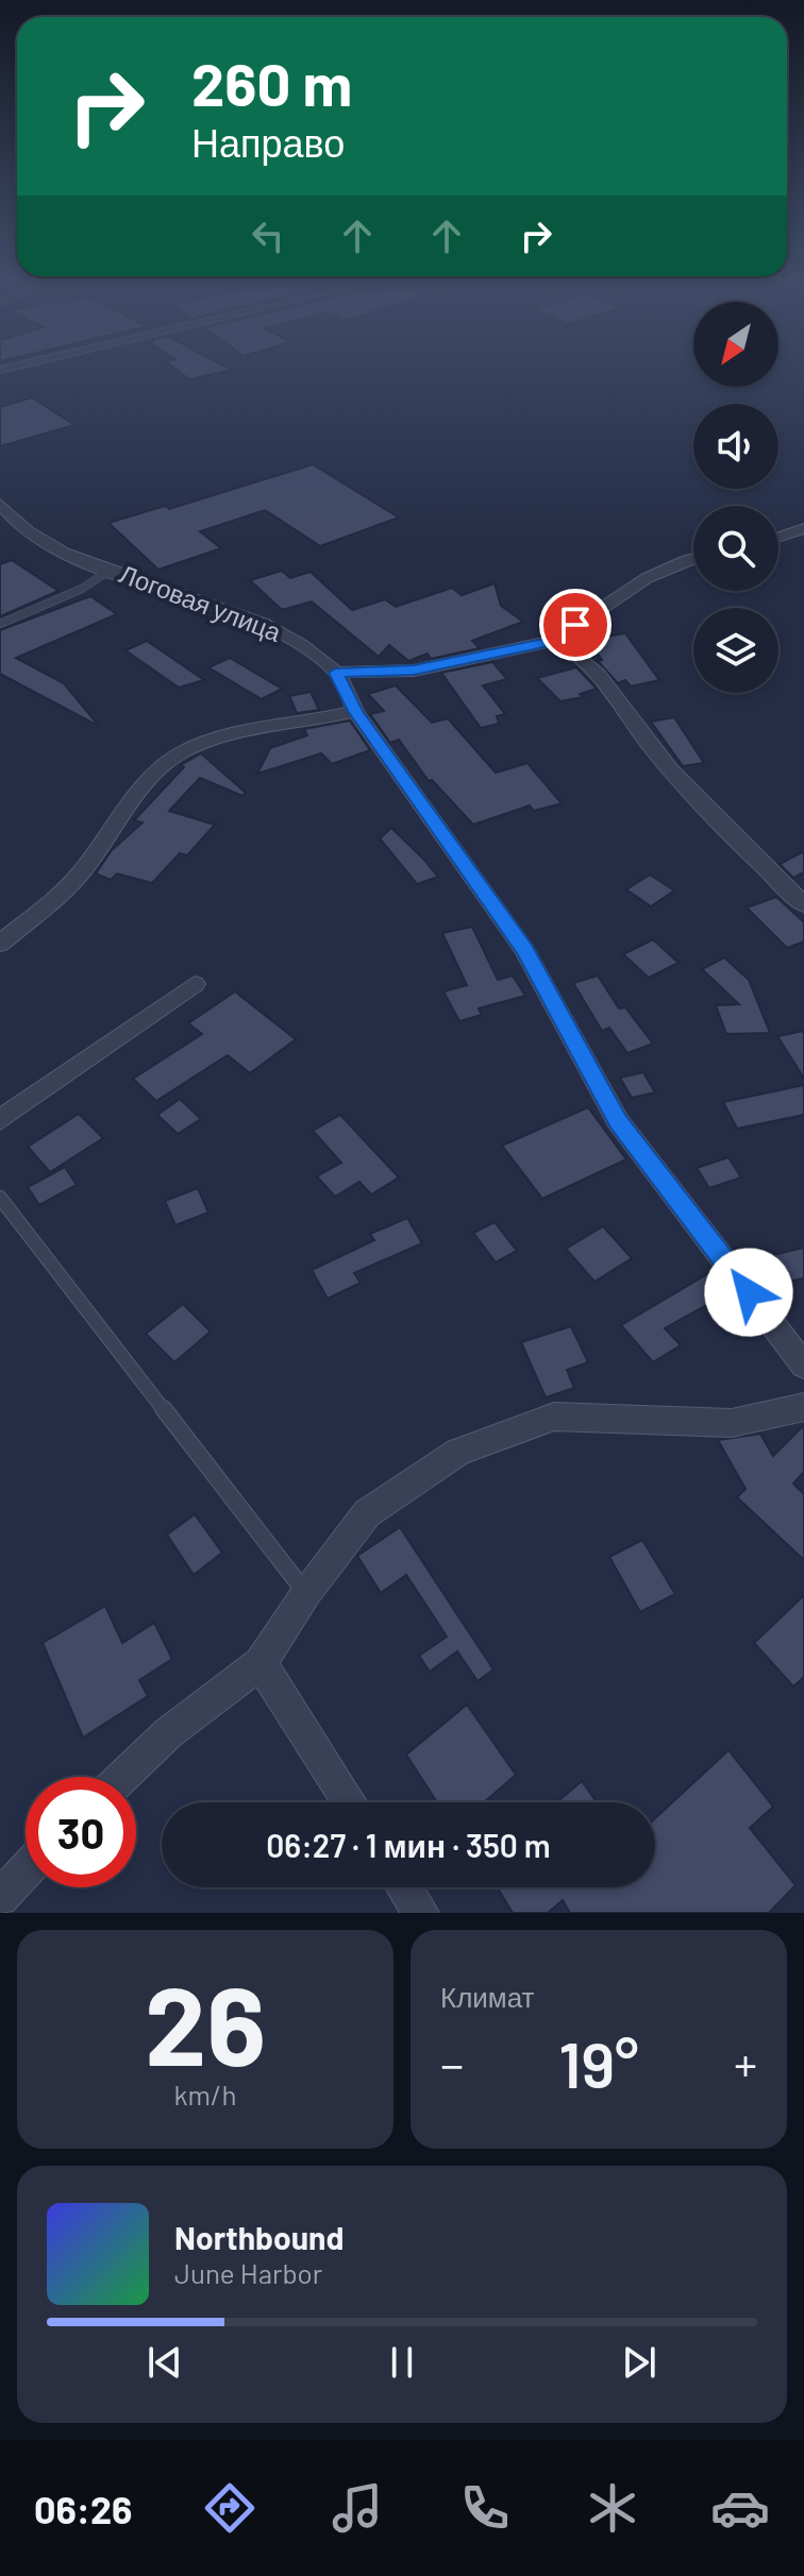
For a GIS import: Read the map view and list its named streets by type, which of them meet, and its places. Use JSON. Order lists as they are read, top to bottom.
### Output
{
  "streets": {
    "street": ["Логовая улица"]
  },
  "north": "bottom left",
  "page": {
    "turn": ["260 m", "Направо"],
    "limit": "30",
    "trip": "06:27 · 1 мин · 350 m",
    "tile": [
      ["26", "km/h"],
      "Климат"
    ],
    "heat": ["−", "19°", "+"],
    "song": ["Northbound", "June Harbor"],
    "tabs": "06:26"
  }
}
